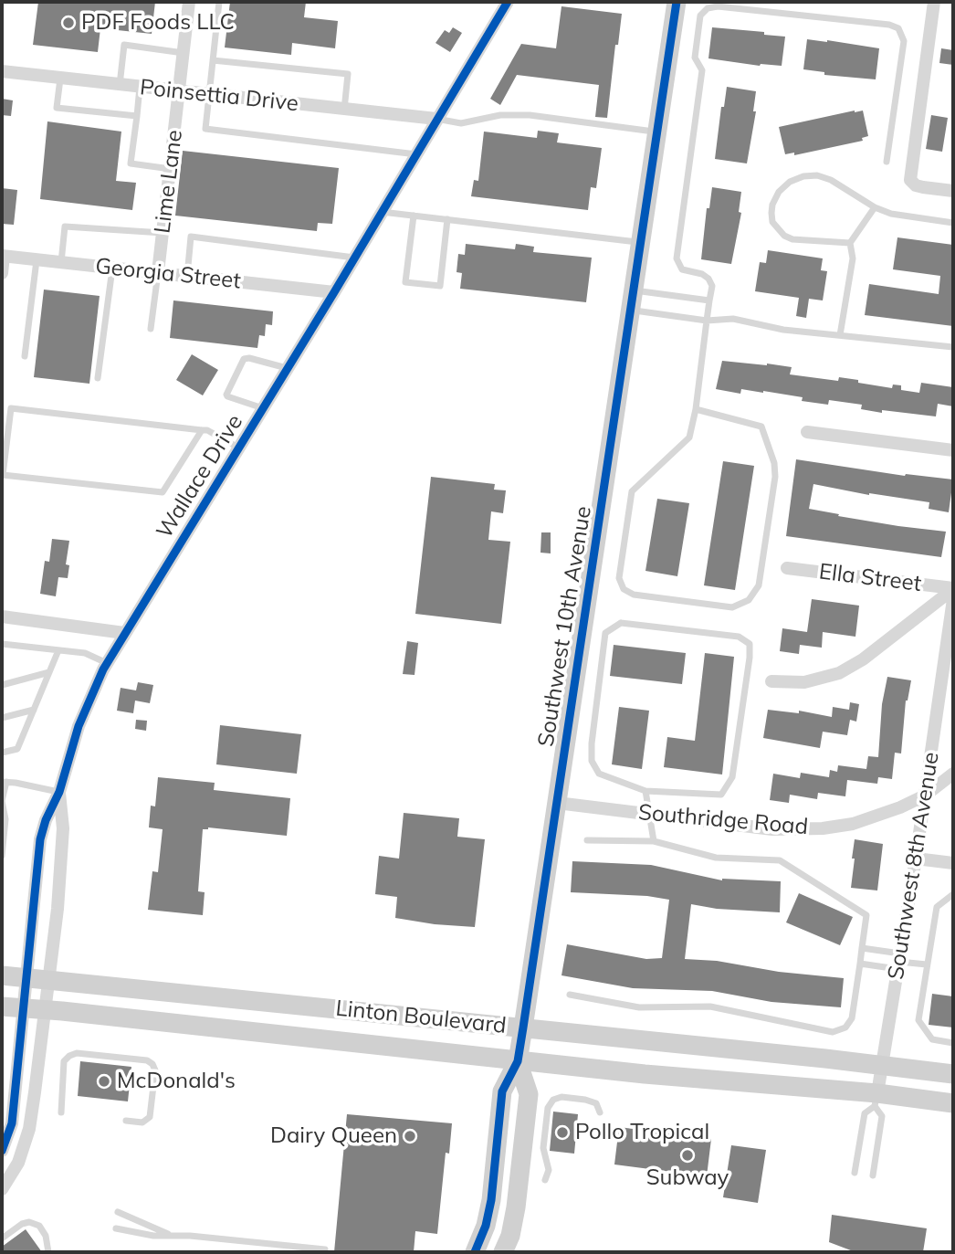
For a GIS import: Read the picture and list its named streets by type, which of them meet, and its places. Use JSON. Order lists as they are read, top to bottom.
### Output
{
  "streets": {
    "main road": ["Southwest 10th Avenue", "Linton Boulevard"],
    "street": [
      "Poinsettia Drive",
      "Lime Lane",
      "Georgia Street",
      "Wallace Drive",
      "Ella Street",
      "Southridge Road",
      "Southwest 8th Avenue"
    ]
  },
  "crossings": [
    ["Poinsettia Drive", "Lime Lane"],
    ["Poinsettia Drive", "Wallace Drive"],
    ["Lime Lane", "Georgia Street"],
    ["Georgia Street", "Wallace Drive"],
    ["Wallace Drive", "Linton Boulevard"],
    ["Southwest 10th Avenue", "Southridge Road"],
    ["Southwest 10th Avenue", "Linton Boulevard"],
    ["Southridge Road", "Southwest 8th Avenue"],
    ["Southwest 8th Avenue", "Linton Boulevard"]
  ],
  "places": [
    "PDF Foods LLC",
    "McDonald's",
    "Pollo Tropical",
    "Dairy Queen",
    "Subway"
  ]
}
